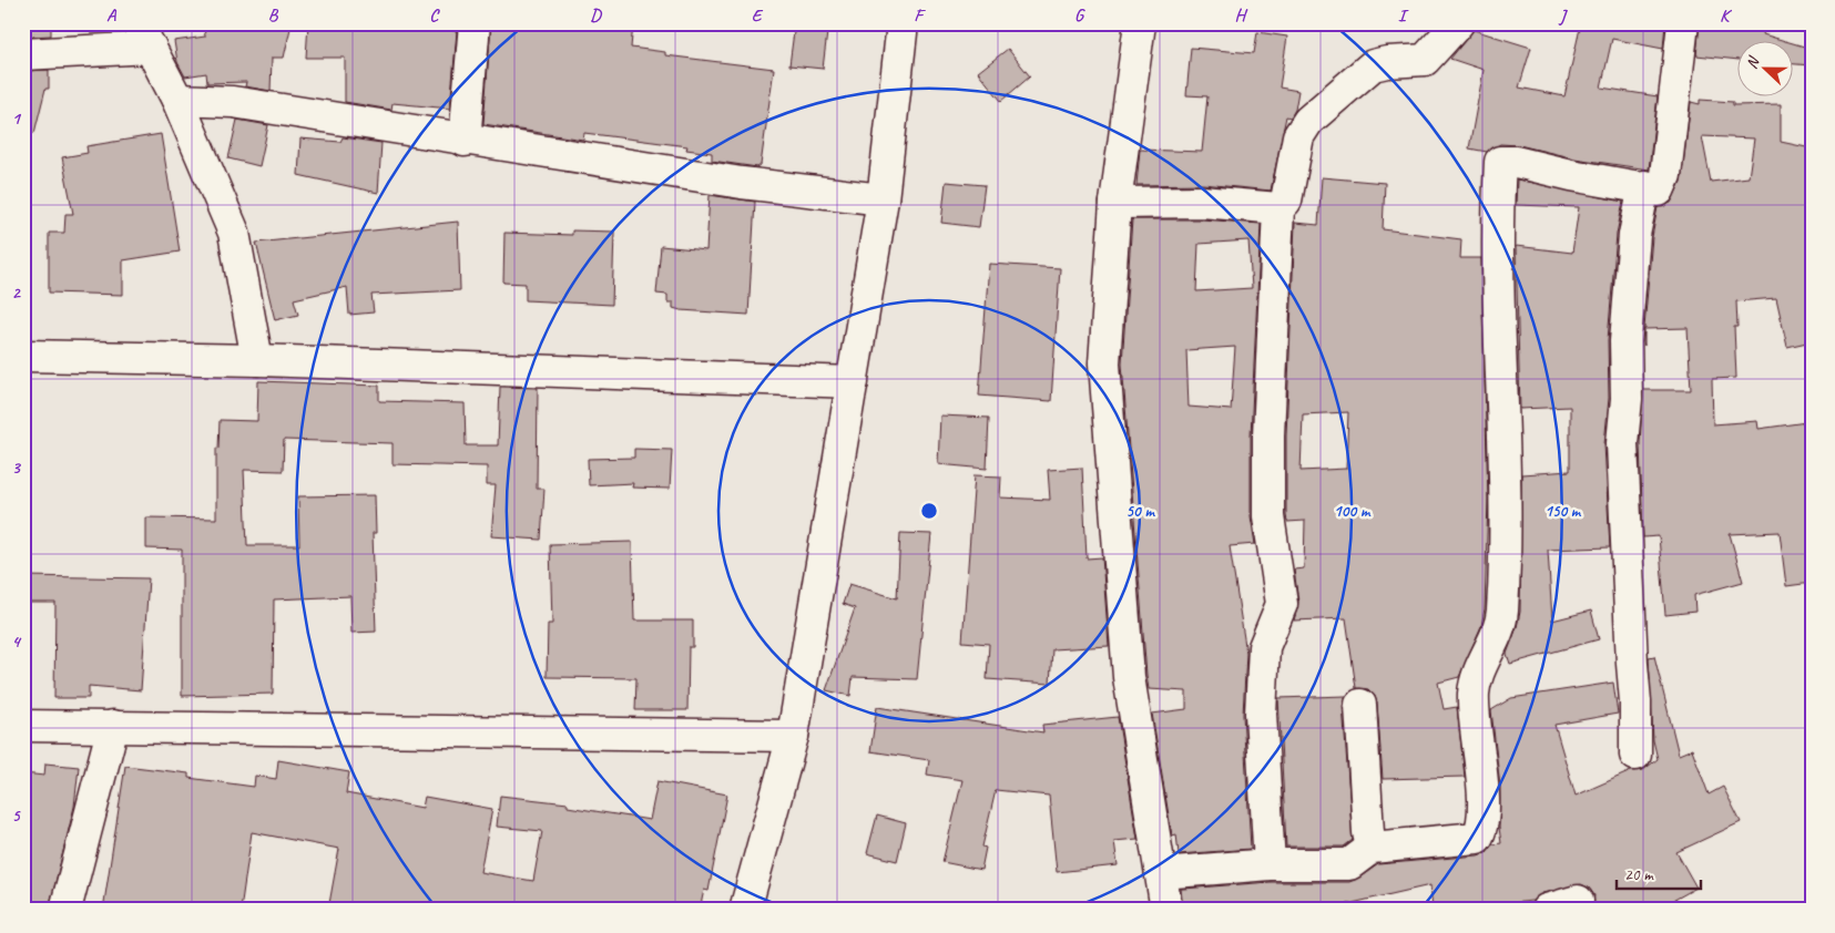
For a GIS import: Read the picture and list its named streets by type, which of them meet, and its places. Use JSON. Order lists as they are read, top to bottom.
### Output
{
  "scale_bar": "20 m",
  "north": "left",
  "grid": {
    "columns": [
      "A",
      "B",
      "C",
      "D",
      "E",
      "F",
      "G",
      "H",
      "I",
      "J",
      "K"
    ],
    "rows": [
      "1",
      "2",
      "3",
      "4",
      "5"
    ]
  },
  "rings": ["50 m", "100 m", "150 m"]
}
